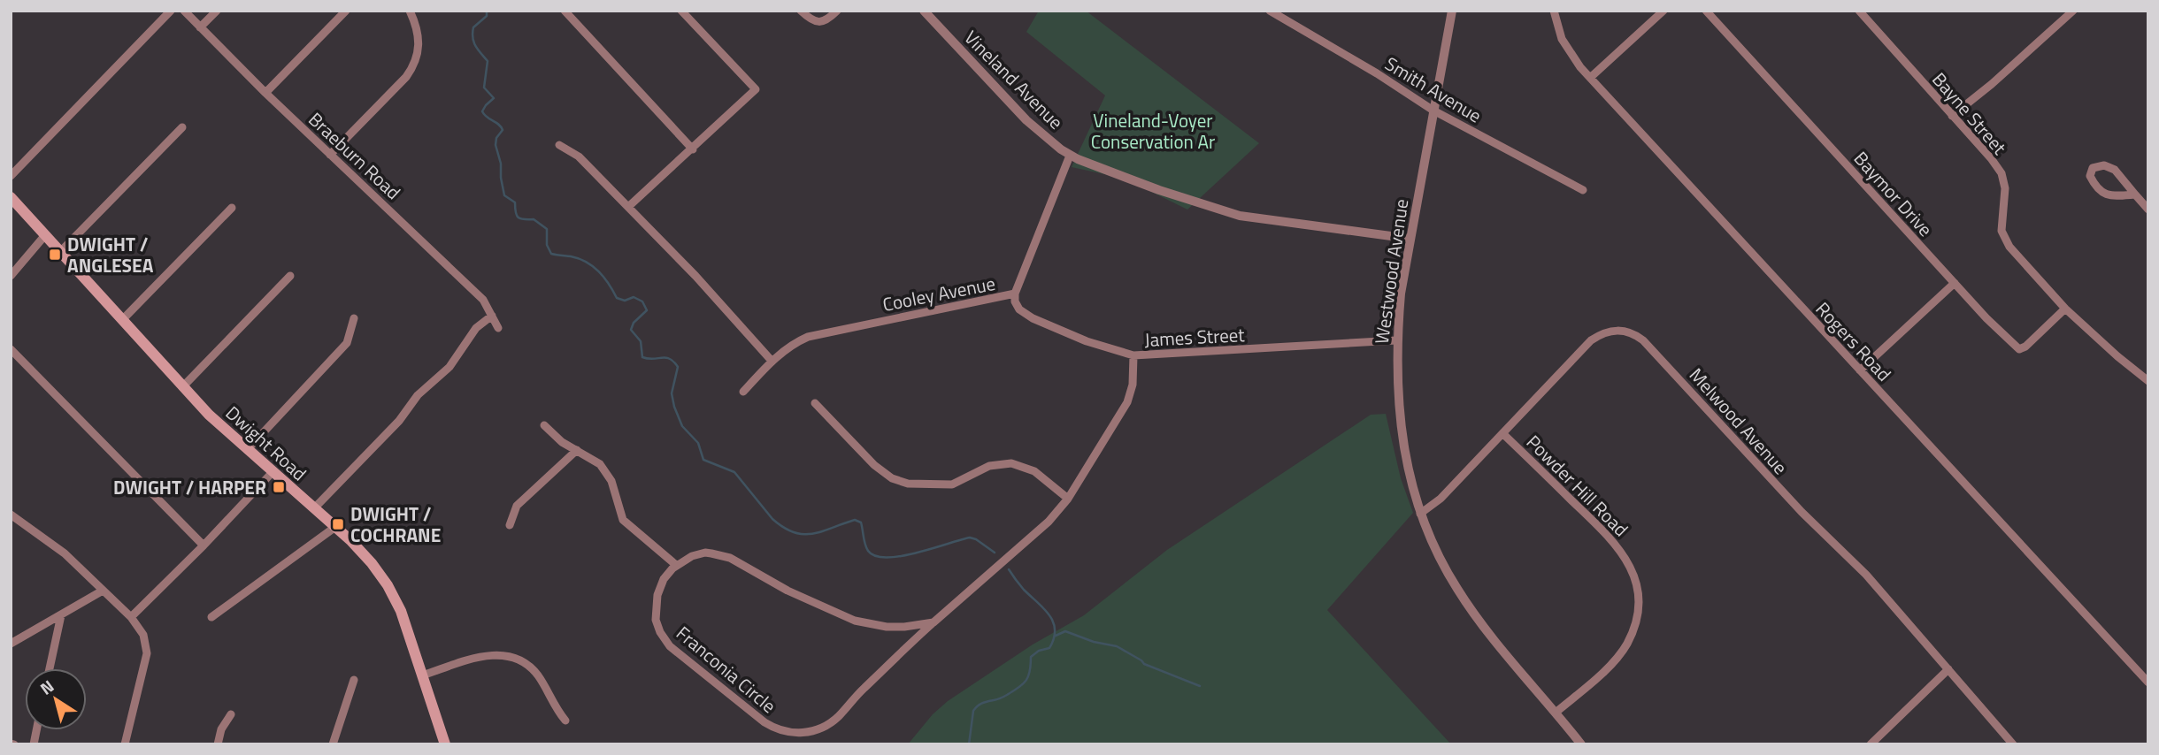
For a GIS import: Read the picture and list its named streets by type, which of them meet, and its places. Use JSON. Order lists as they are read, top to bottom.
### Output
{
  "streets": {
    "main road": ["Dwight Road"],
    "street": [
      "Vineland Avenue",
      "Smith Avenue",
      "Bayne Street",
      "Braeburn Road",
      "Baymor Drive",
      "Westwood Avenue",
      "Cooley Avenue",
      "James Street",
      "Rogers Road",
      "Melwood Avenue",
      "Powder Hill Road",
      "Franconia Circle"
    ]
  },
  "crossings": [
    ["Vineland Avenue", "Westwood Avenue"],
    ["Vineland Avenue", "Cooley Avenue"],
    ["Smith Avenue", "Westwood Avenue"],
    ["Bayne Street", "Baymor Drive"],
    ["Westwood Avenue", "James Street"],
    ["Westwood Avenue", "Melwood Avenue"],
    ["Westwood Avenue", "Powder Hill Road"],
    ["Cooley Avenue", "James Street"],
    ["James Street", "Franconia Circle"],
    ["Melwood Avenue", "Powder Hill Road"]
  ],
  "parks": ["Vineland-Voyer Conservation Ar"],
  "places": {
    "transit": ["DWIGHT / ANGLESEA", "DWIGHT / HARPER", "DWIGHT / COCHRANE"]
  },
  "north": "top left"
}
